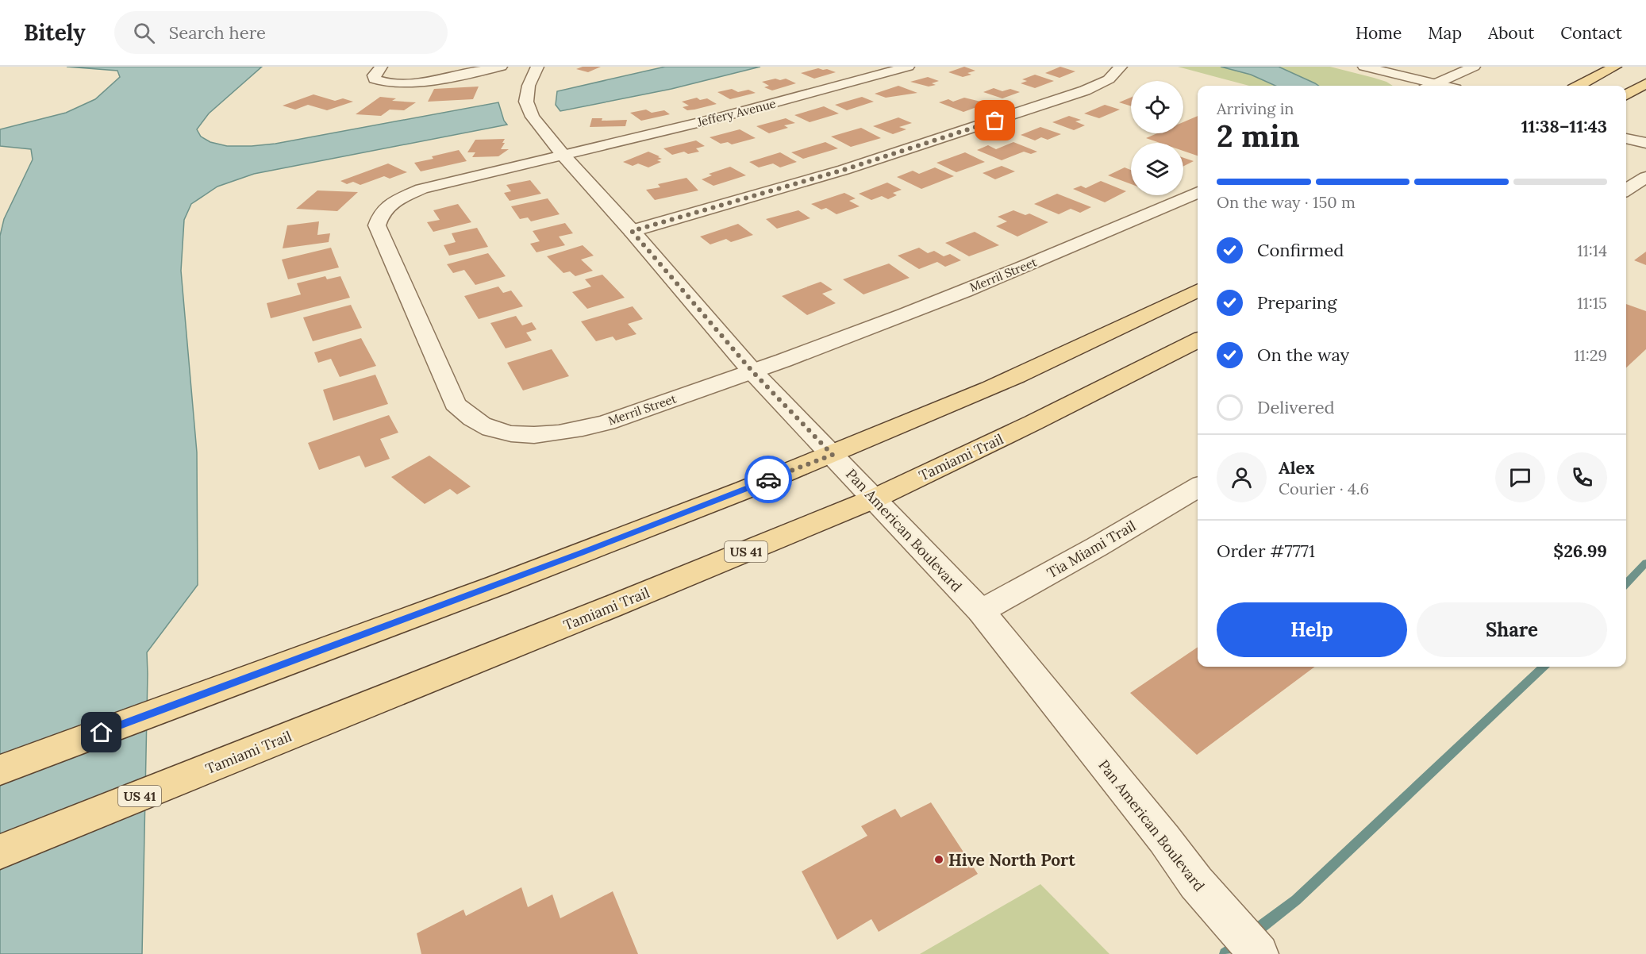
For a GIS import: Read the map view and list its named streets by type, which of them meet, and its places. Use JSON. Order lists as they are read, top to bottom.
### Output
{
  "streets": {
    "main road": ["Tamiami Trail", "US 41"],
    "street": [
      "Jeffery Avenue",
      "Merril Street",
      "Pan American Boulevard",
      "Tia Miami Trail"
    ]
  },
  "crossings": [
    ["Jeffery Avenue", "Merril Street"],
    ["Jeffery Avenue", "Pan American Boulevard"],
    ["Merril Street", "Pan American Boulevard"],
    ["Tamiami Trail", "Pan American Boulevard"],
    ["Pan American Boulevard", "Tia Miami Trail"]
  ],
  "places": ["Hive North Port"],
  "page": {
    "header": "Bitely",
    "search": "Search here",
    "nav": [
      "Home",
      "Map",
      "About",
      "Contact"
    ],
    "heading": ["2 min", "Arriving in", "11:38–11:43"],
    "panel": [
      "Alex",
      "Courier · 4.6",
      "Order #7771",
      "$26.99"
    ],
    "bar": "On the way · 150 m",
    "list": [
      ["Confirmed", "11:14"],
      ["Preparing", "11:15"],
      ["On the way", "11:29"],
      "Delivered"
    ],
    "buttons": ["Help", "Share"]
  }
}
